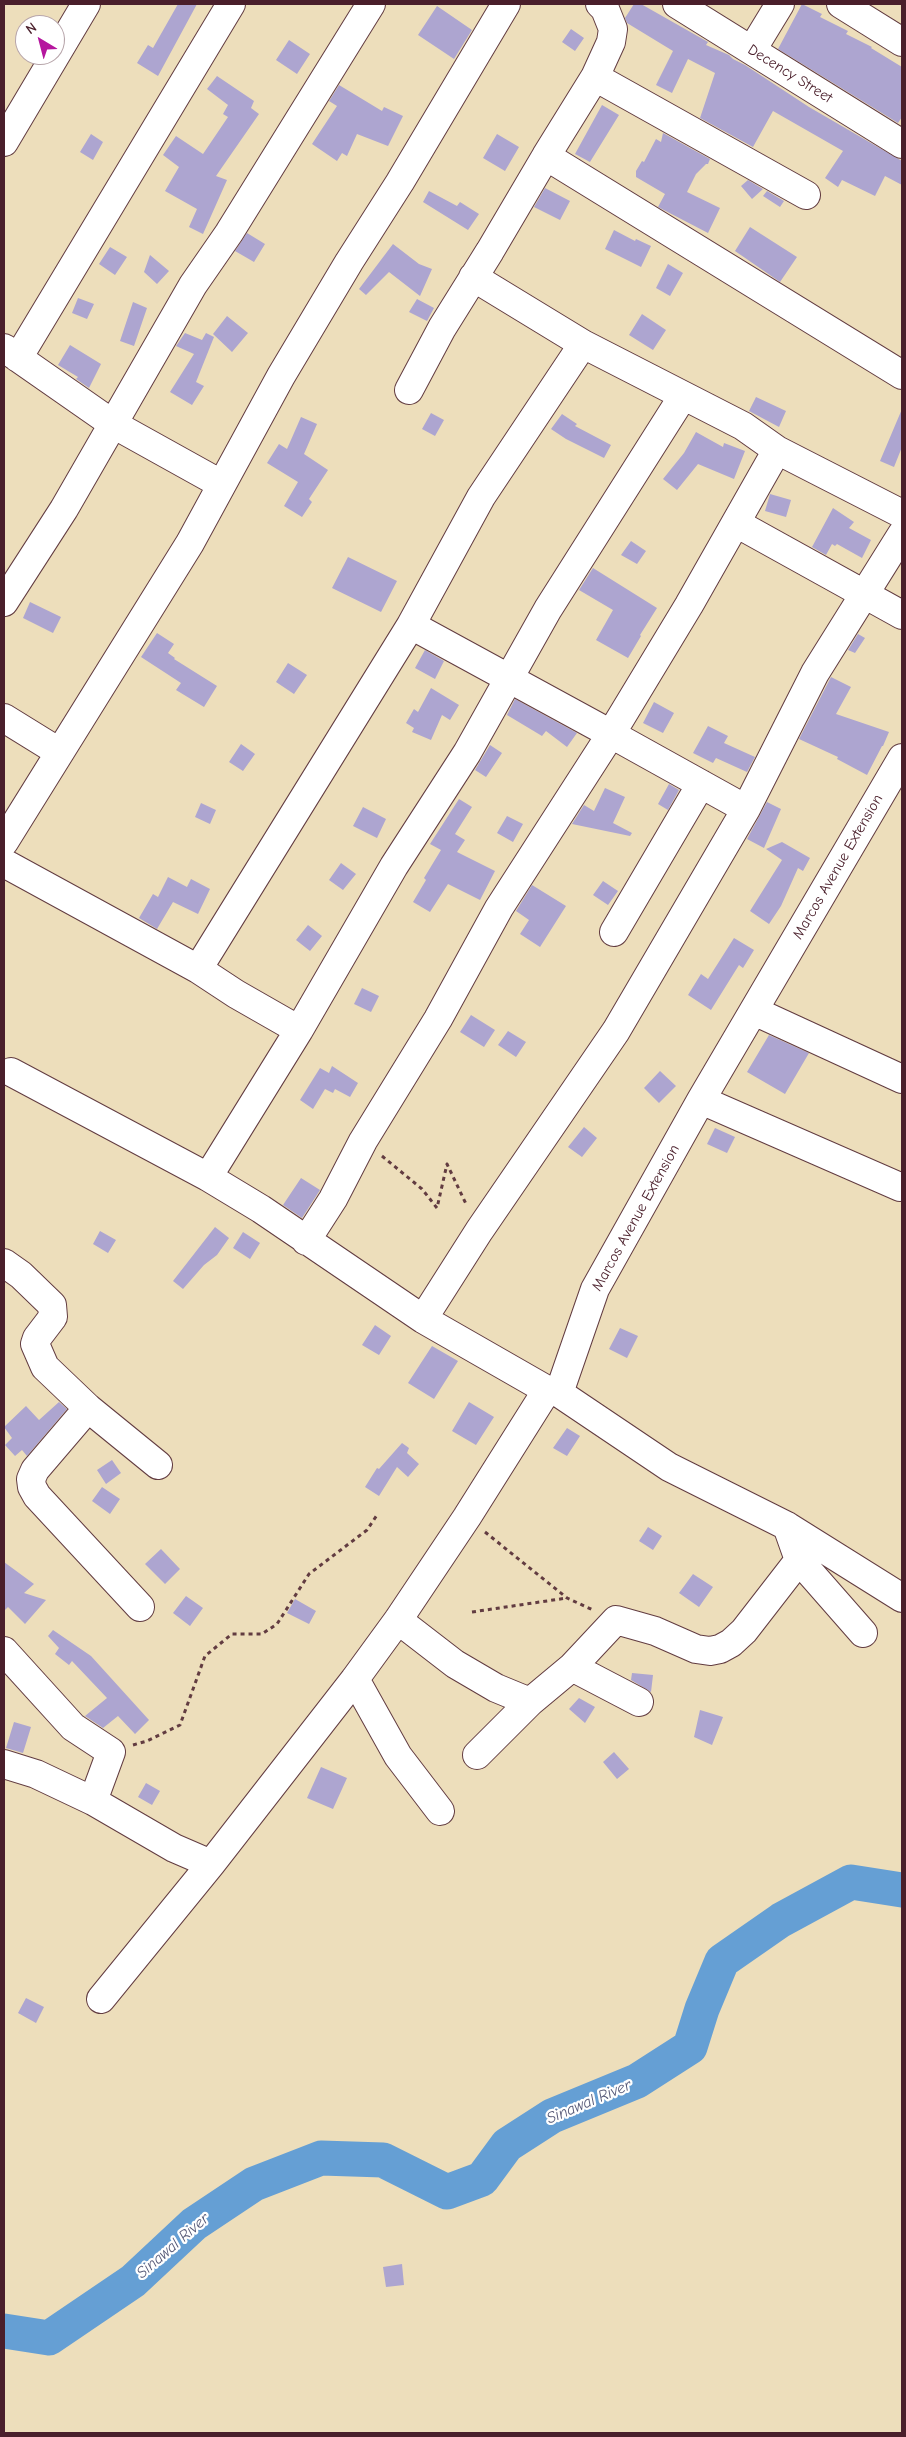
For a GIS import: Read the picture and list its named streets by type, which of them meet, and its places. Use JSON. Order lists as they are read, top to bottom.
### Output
{
  "streets": {
    "street": ["Decency Street", "Marcos Avenue Extension"]
  },
  "water": ["Sinawal River"],
  "north": "top left"
}
